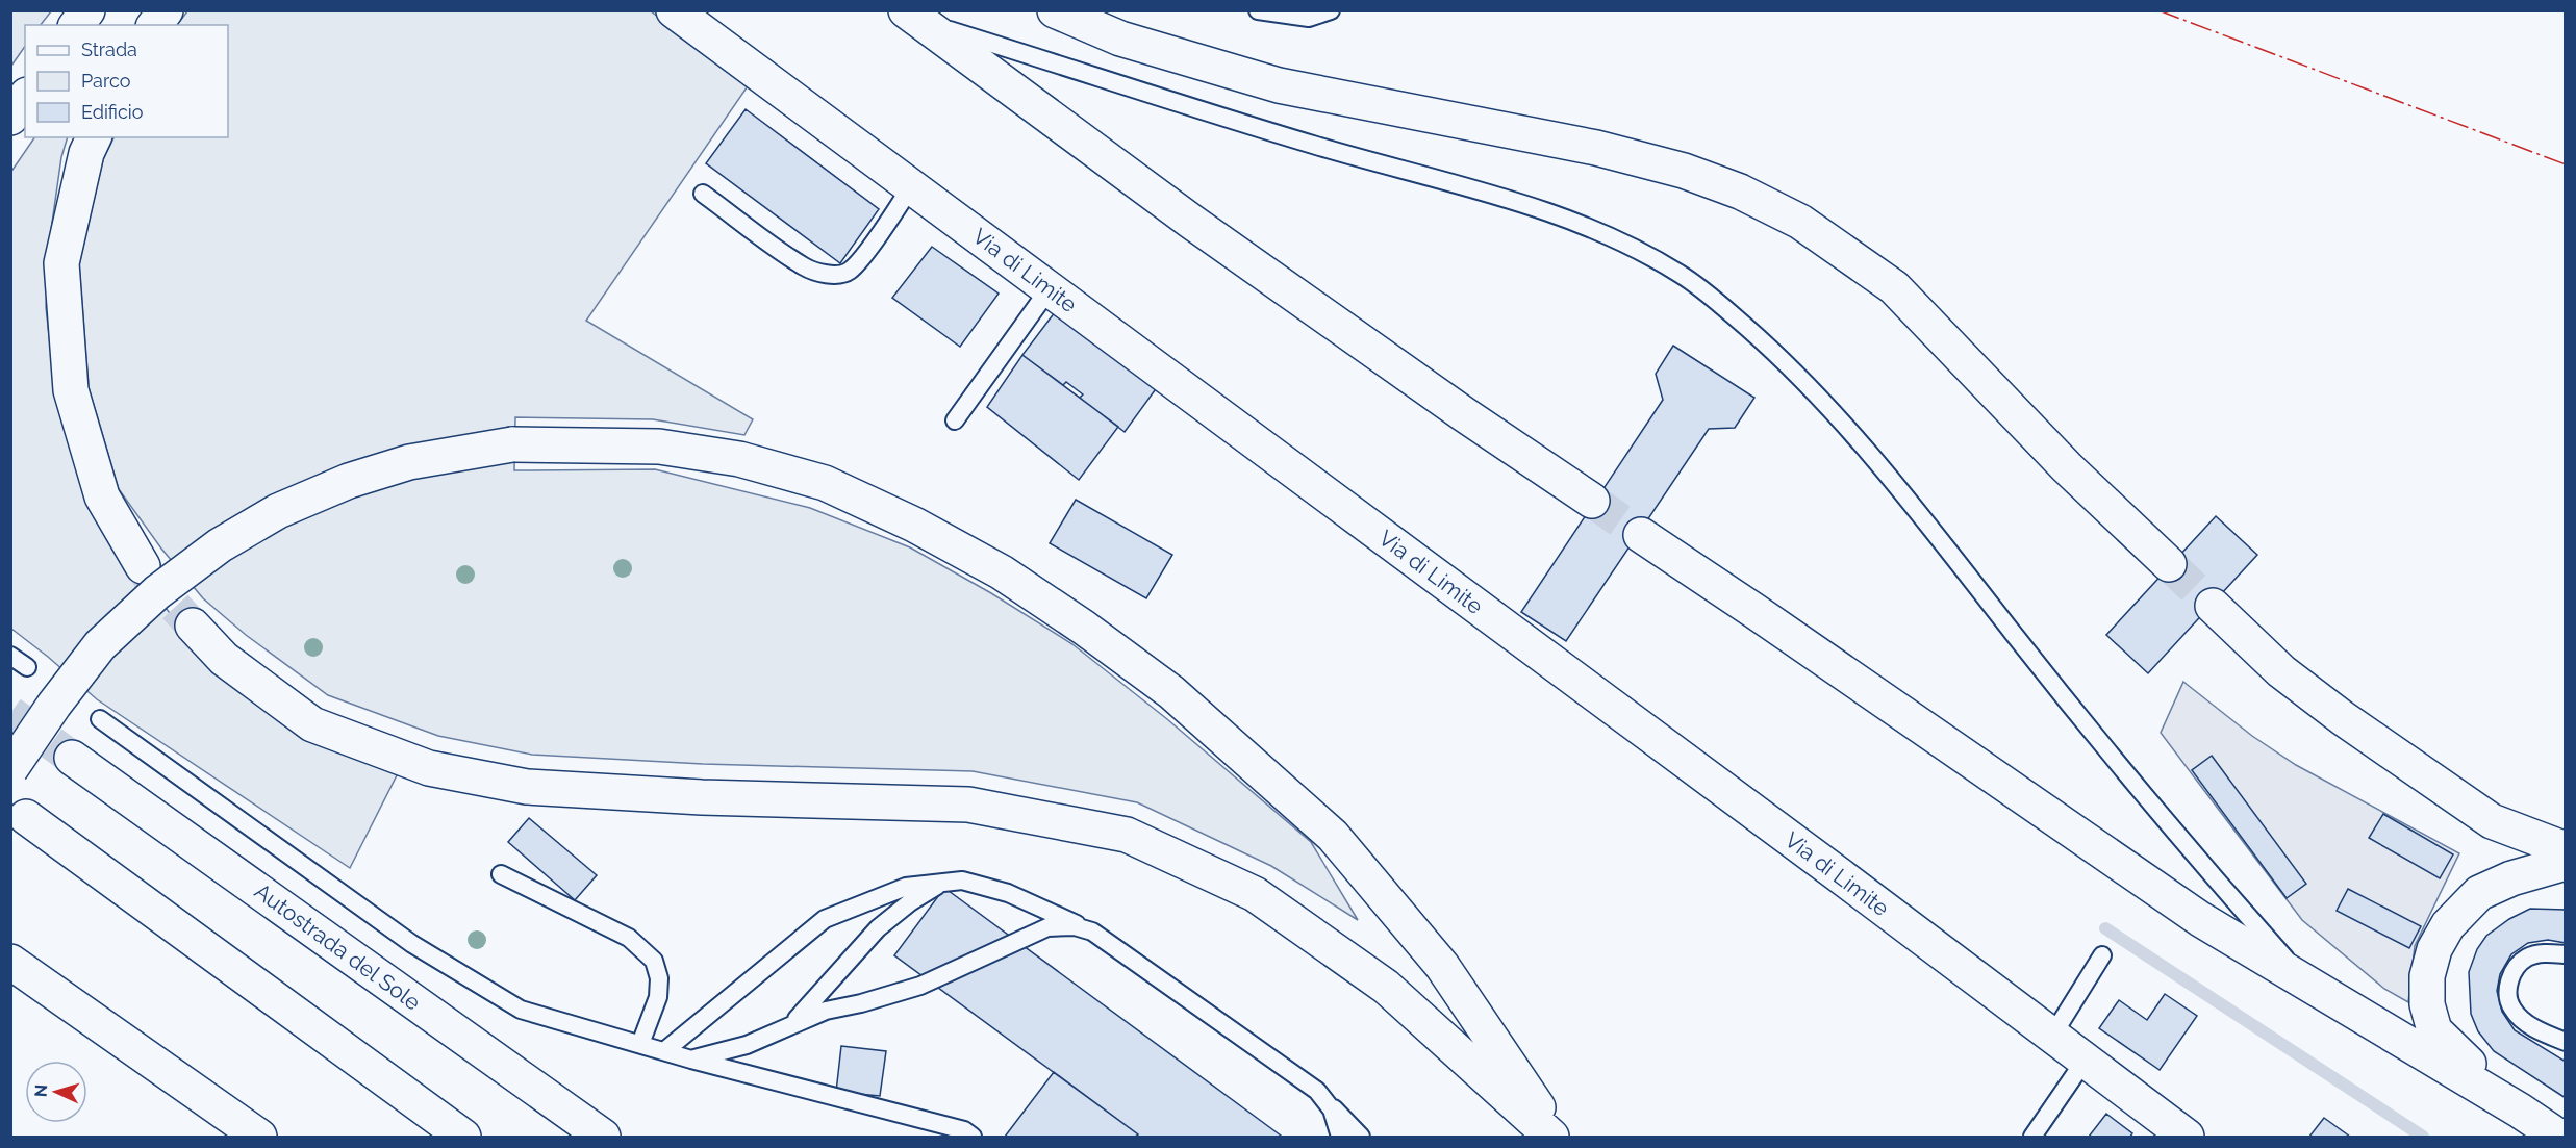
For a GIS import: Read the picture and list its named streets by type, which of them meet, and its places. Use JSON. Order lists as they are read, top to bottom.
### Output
{
  "streets": {
    "main road": ["Via di Limite", "Autostrada del Sole"]
  },
  "legend": ["Strada", "Parco", "Edificio"],
  "north": "left"
}
